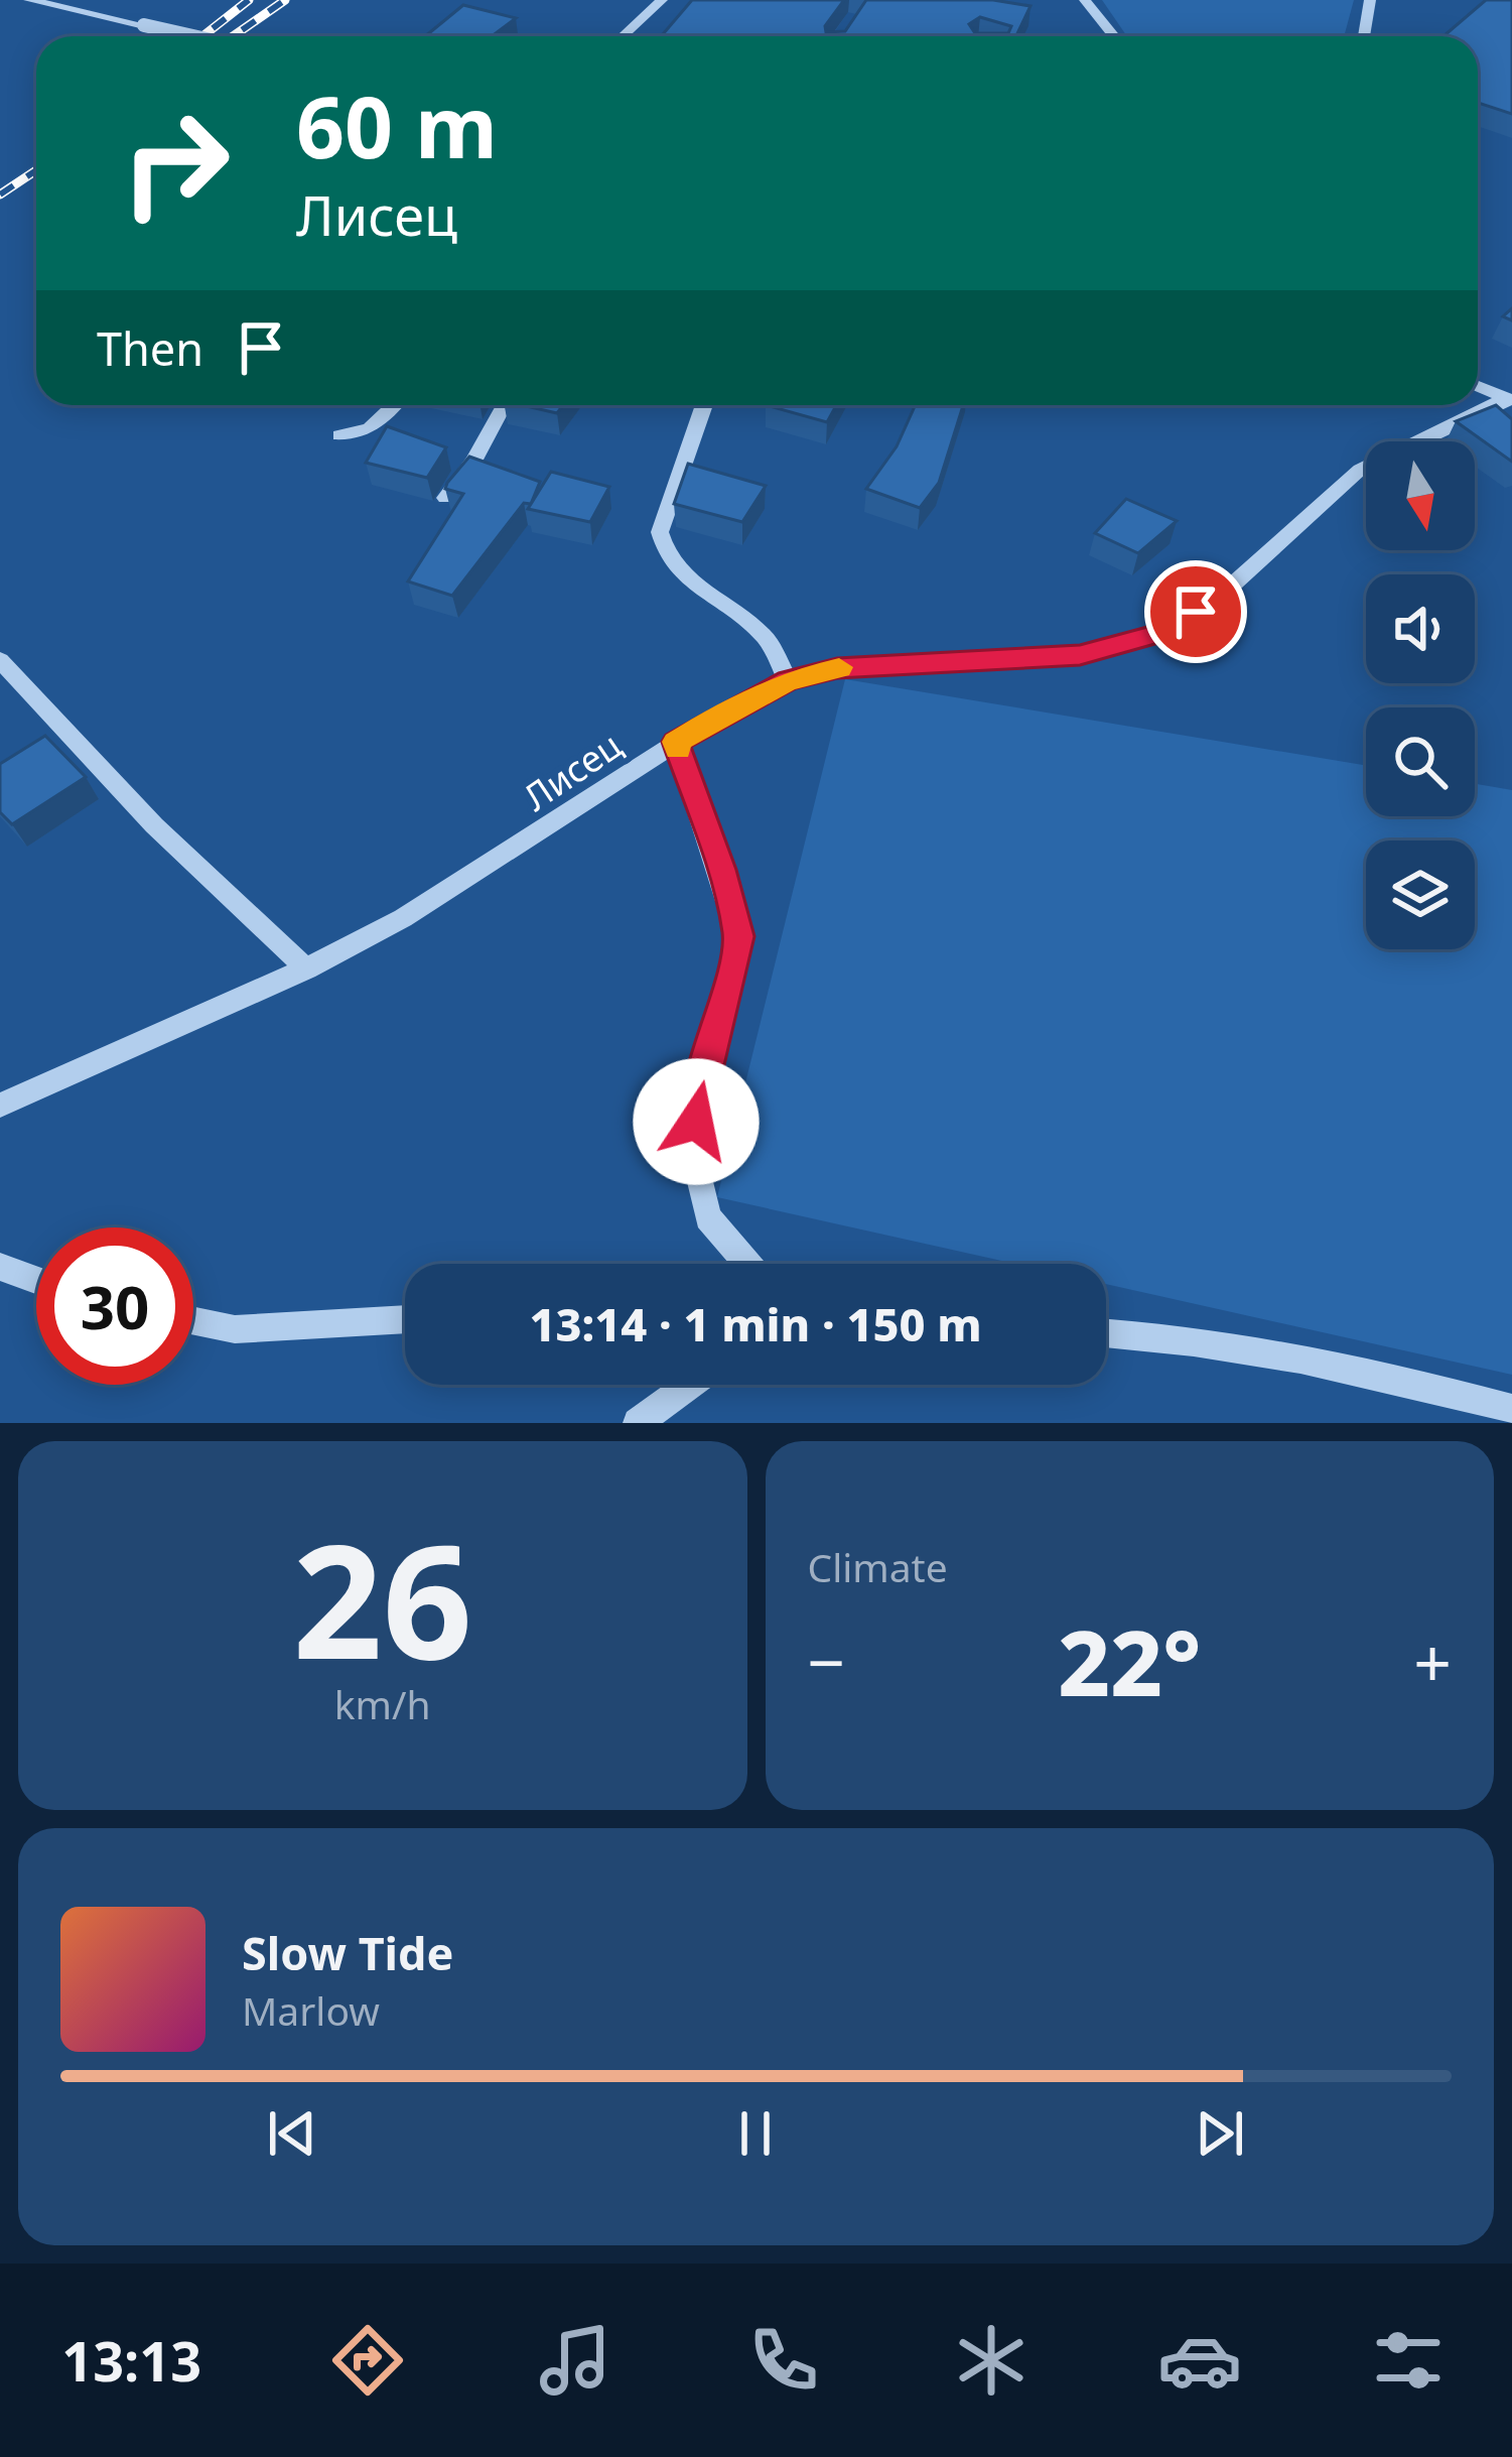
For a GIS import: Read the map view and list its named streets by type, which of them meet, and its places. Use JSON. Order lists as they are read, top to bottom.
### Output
{
  "streets": {
    "street": ["Лисец"]
  },
  "north": "bottom",
  "page": {
    "turn": ["60 m", "Лисец"],
    "then": "Then",
    "limit": "30",
    "trip": "13:14 · 1 min · 150 m",
    "tile": [
      ["26", "km/h"],
      "Climate"
    ],
    "heat": ["−", "22°", "+"],
    "song": ["Slow Tide", "Marlow"],
    "tabs": "13:13"
  }
}
